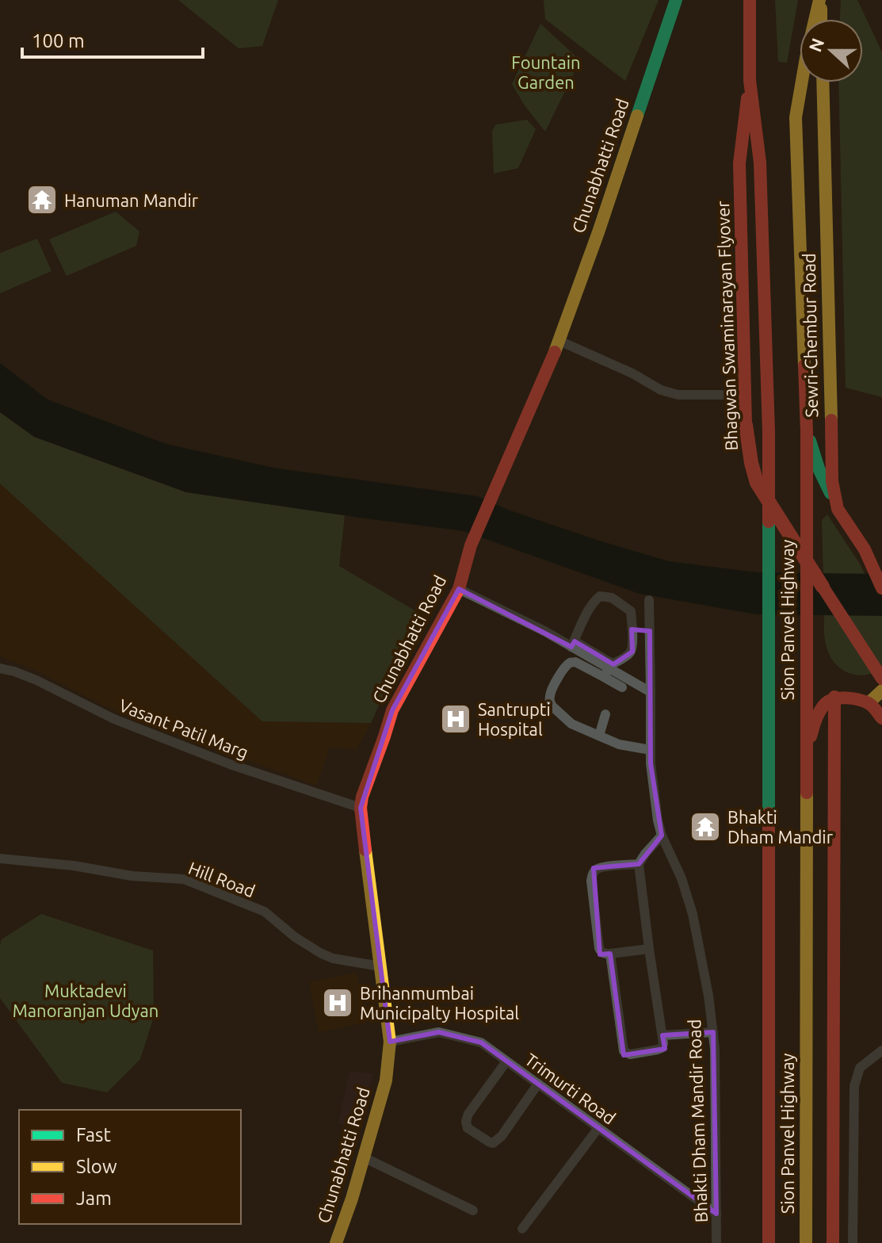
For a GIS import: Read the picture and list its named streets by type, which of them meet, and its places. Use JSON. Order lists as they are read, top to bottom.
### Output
{
  "streets": {
    "main road": [
      "Chunabhatti Road",
      "Bhagwan Swaminarayan Flyover",
      "Sewri-Chembur Road",
      "Sion Panvel Highway"
    ],
    "street": [
      "Vasant Patil Marg",
      "Hill Road",
      "Trimurti Road",
      "Bhakti Dham Mandir Road"
    ]
  },
  "crossings": [
    ["Chunabhatti Road", "Vasant Patil Marg"],
    ["Chunabhatti Road", "Hill Road"],
    ["Chunabhatti Road", "Trimurti Road"],
    ["Bhagwan Swaminarayan Flyover", "Sion Panvel Highway"],
    ["Trimurti Road", "Bhakti Dham Mandir Road"]
  ],
  "parks": ["Fountain Garden", "Muktadevi Manoranjan Udyan"],
  "places": {
    "temple": ["Hanuman Mandir", "Bhakti Dham Mandir"],
    "hospital": ["Santrupti Hospital", "Brihanmumbai Municipalty Hospital"]
  },
  "legend": ["Fast", "Slow", "Jam"],
  "scale_bar": "100 m",
  "north": "left"
}
